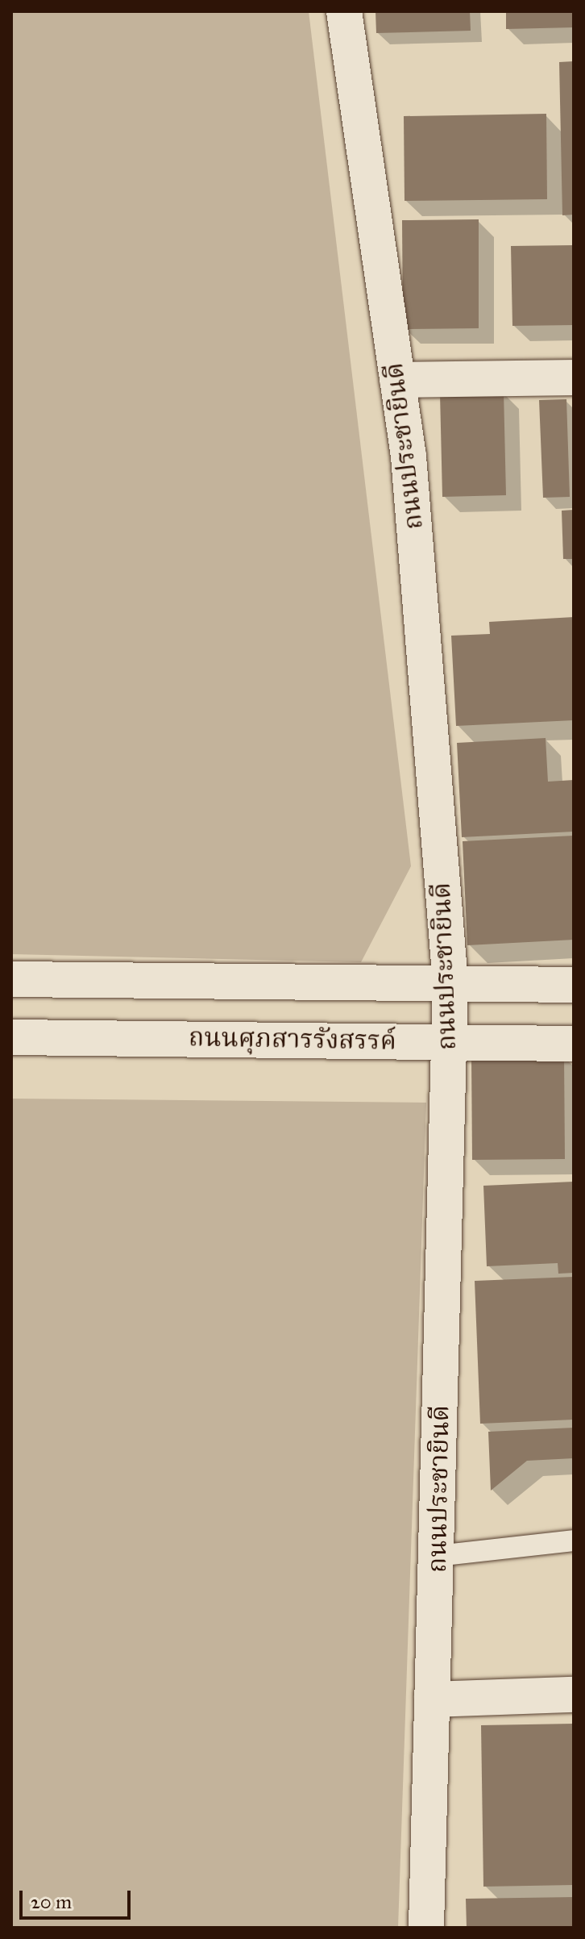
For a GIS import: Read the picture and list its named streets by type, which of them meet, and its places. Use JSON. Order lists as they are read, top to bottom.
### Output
{
  "streets": {
    "street": ["ถนนประชายินดี", "ถนนศุภสารรังสรรค์"]
  },
  "crossings": [
    ["ถนนประชายินดี", "ถนนศุภสารรังสรรค์"]
  ],
  "scale_bar": "20 m"
}
